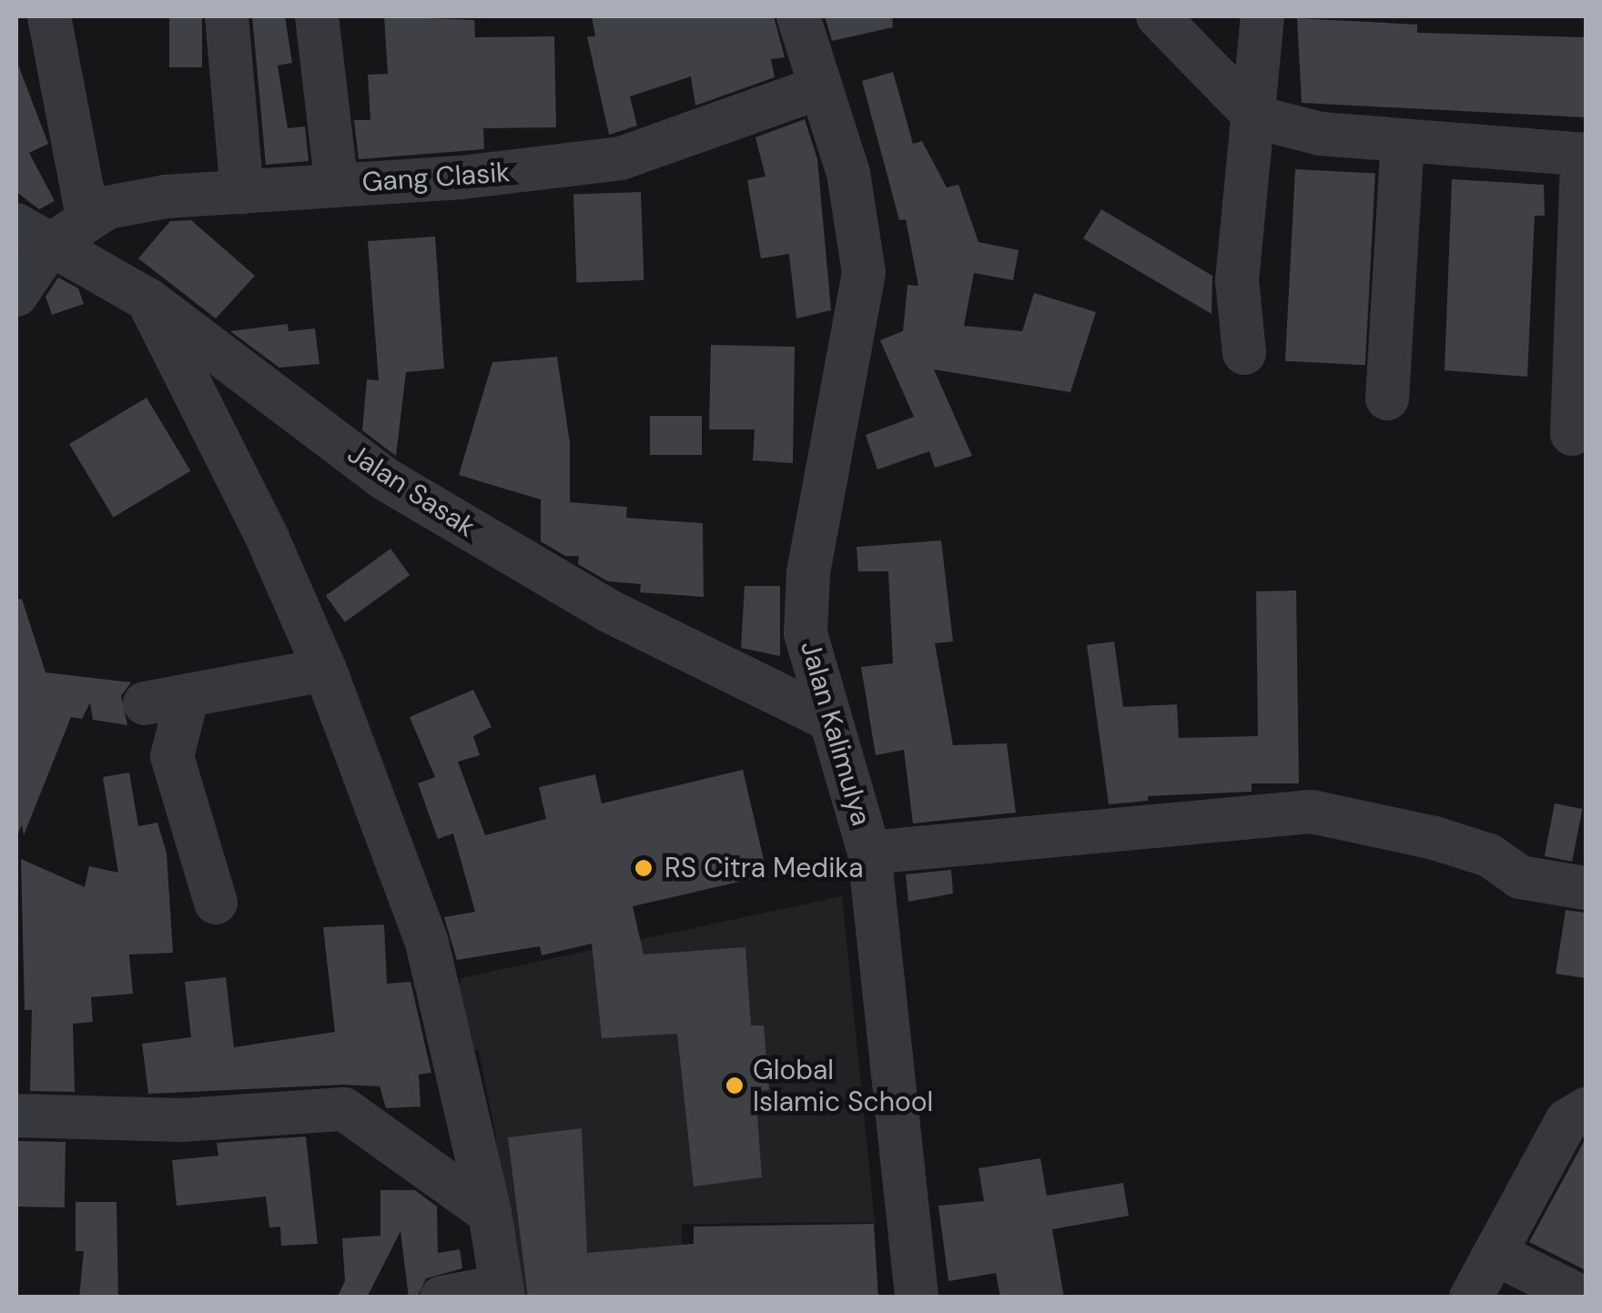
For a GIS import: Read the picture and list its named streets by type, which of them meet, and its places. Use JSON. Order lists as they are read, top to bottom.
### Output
{
  "streets": {
    "street": ["Gang Clasik", "Jalan Sasak", "Jalan Kalimulya"]
  },
  "crossings": [
    ["Gang Clasik", "Jalan Sasak"],
    ["Gang Clasik", "Jalan Kalimulya"],
    ["Jalan Sasak", "Jalan Kalimulya"]
  ],
  "places": ["RS Citra Medika", "Global Islamic School"]
}
